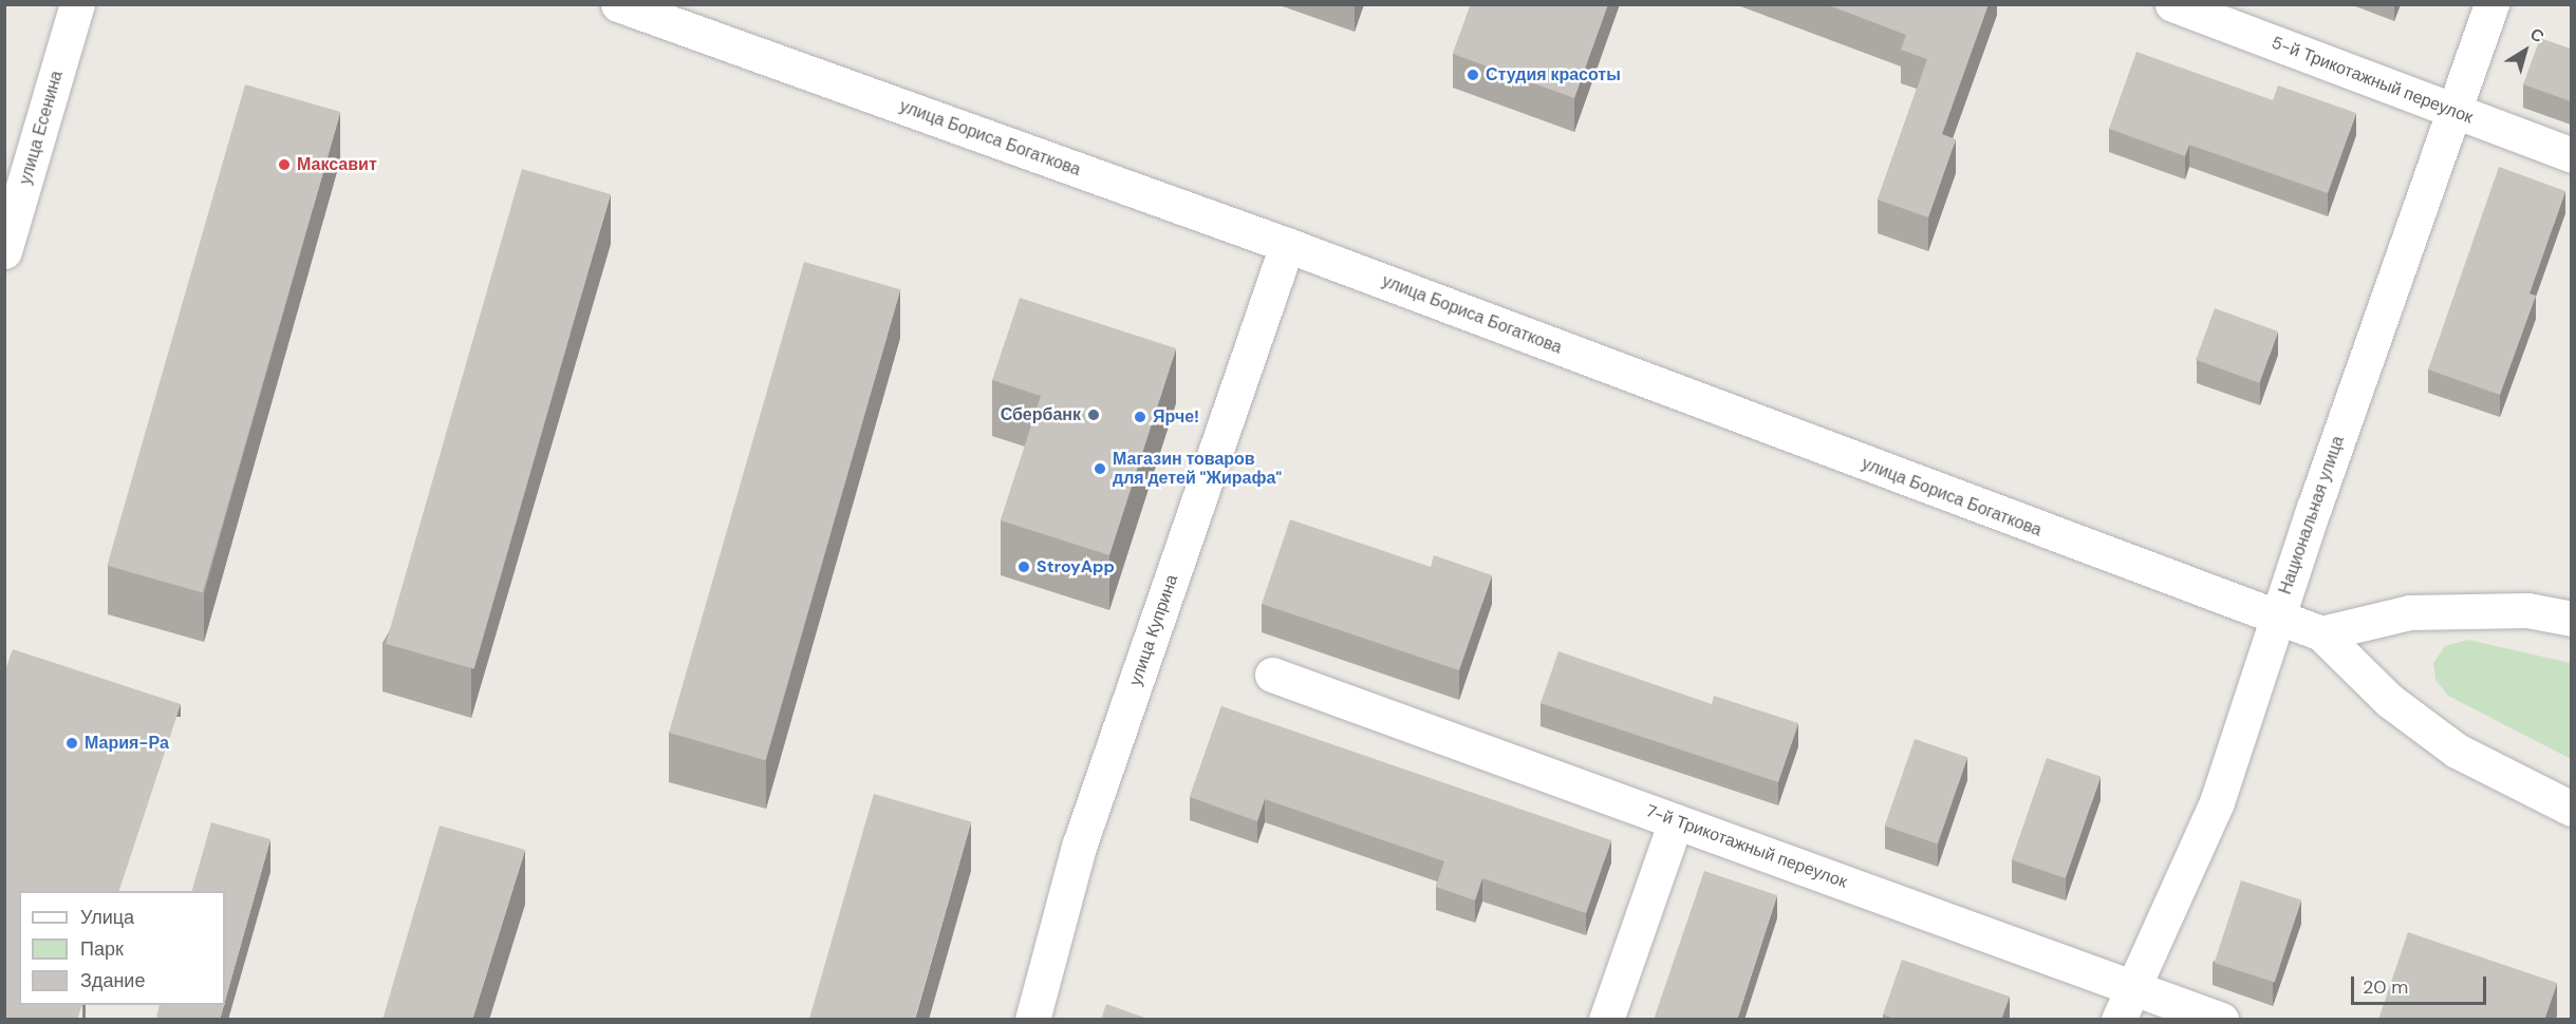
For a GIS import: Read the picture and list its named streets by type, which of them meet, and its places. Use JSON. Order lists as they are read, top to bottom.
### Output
{
  "streets": {
    "street": [
      "5-й Трикотажный переулок",
      "улица Есенина",
      "улица Бориса Богаткова",
      "Национальная улица",
      "улица Куприна",
      "7-й Трикотажный переулок"
    ]
  },
  "crossings": [
    ["5-й Трикотажный переулок", "Национальная улица"],
    ["улица Бориса Богаткова", "Национальная улица"],
    ["улица Бориса Богаткова", "улица Куприна"],
    ["Национальная улица", "7-й Трикотажный переулок"]
  ],
  "places": [
    "Студия красоты",
    "Максавит",
    "Сбербанк",
    "Ярче!",
    "Магазин товаров для детей \"Жирафа\"",
    "StroyApp",
    "Мария-Ра"
  ],
  "legend": ["Улица", "Парк", "Здание"],
  "scale_bar": "20 m",
  "north": "top right"
}
